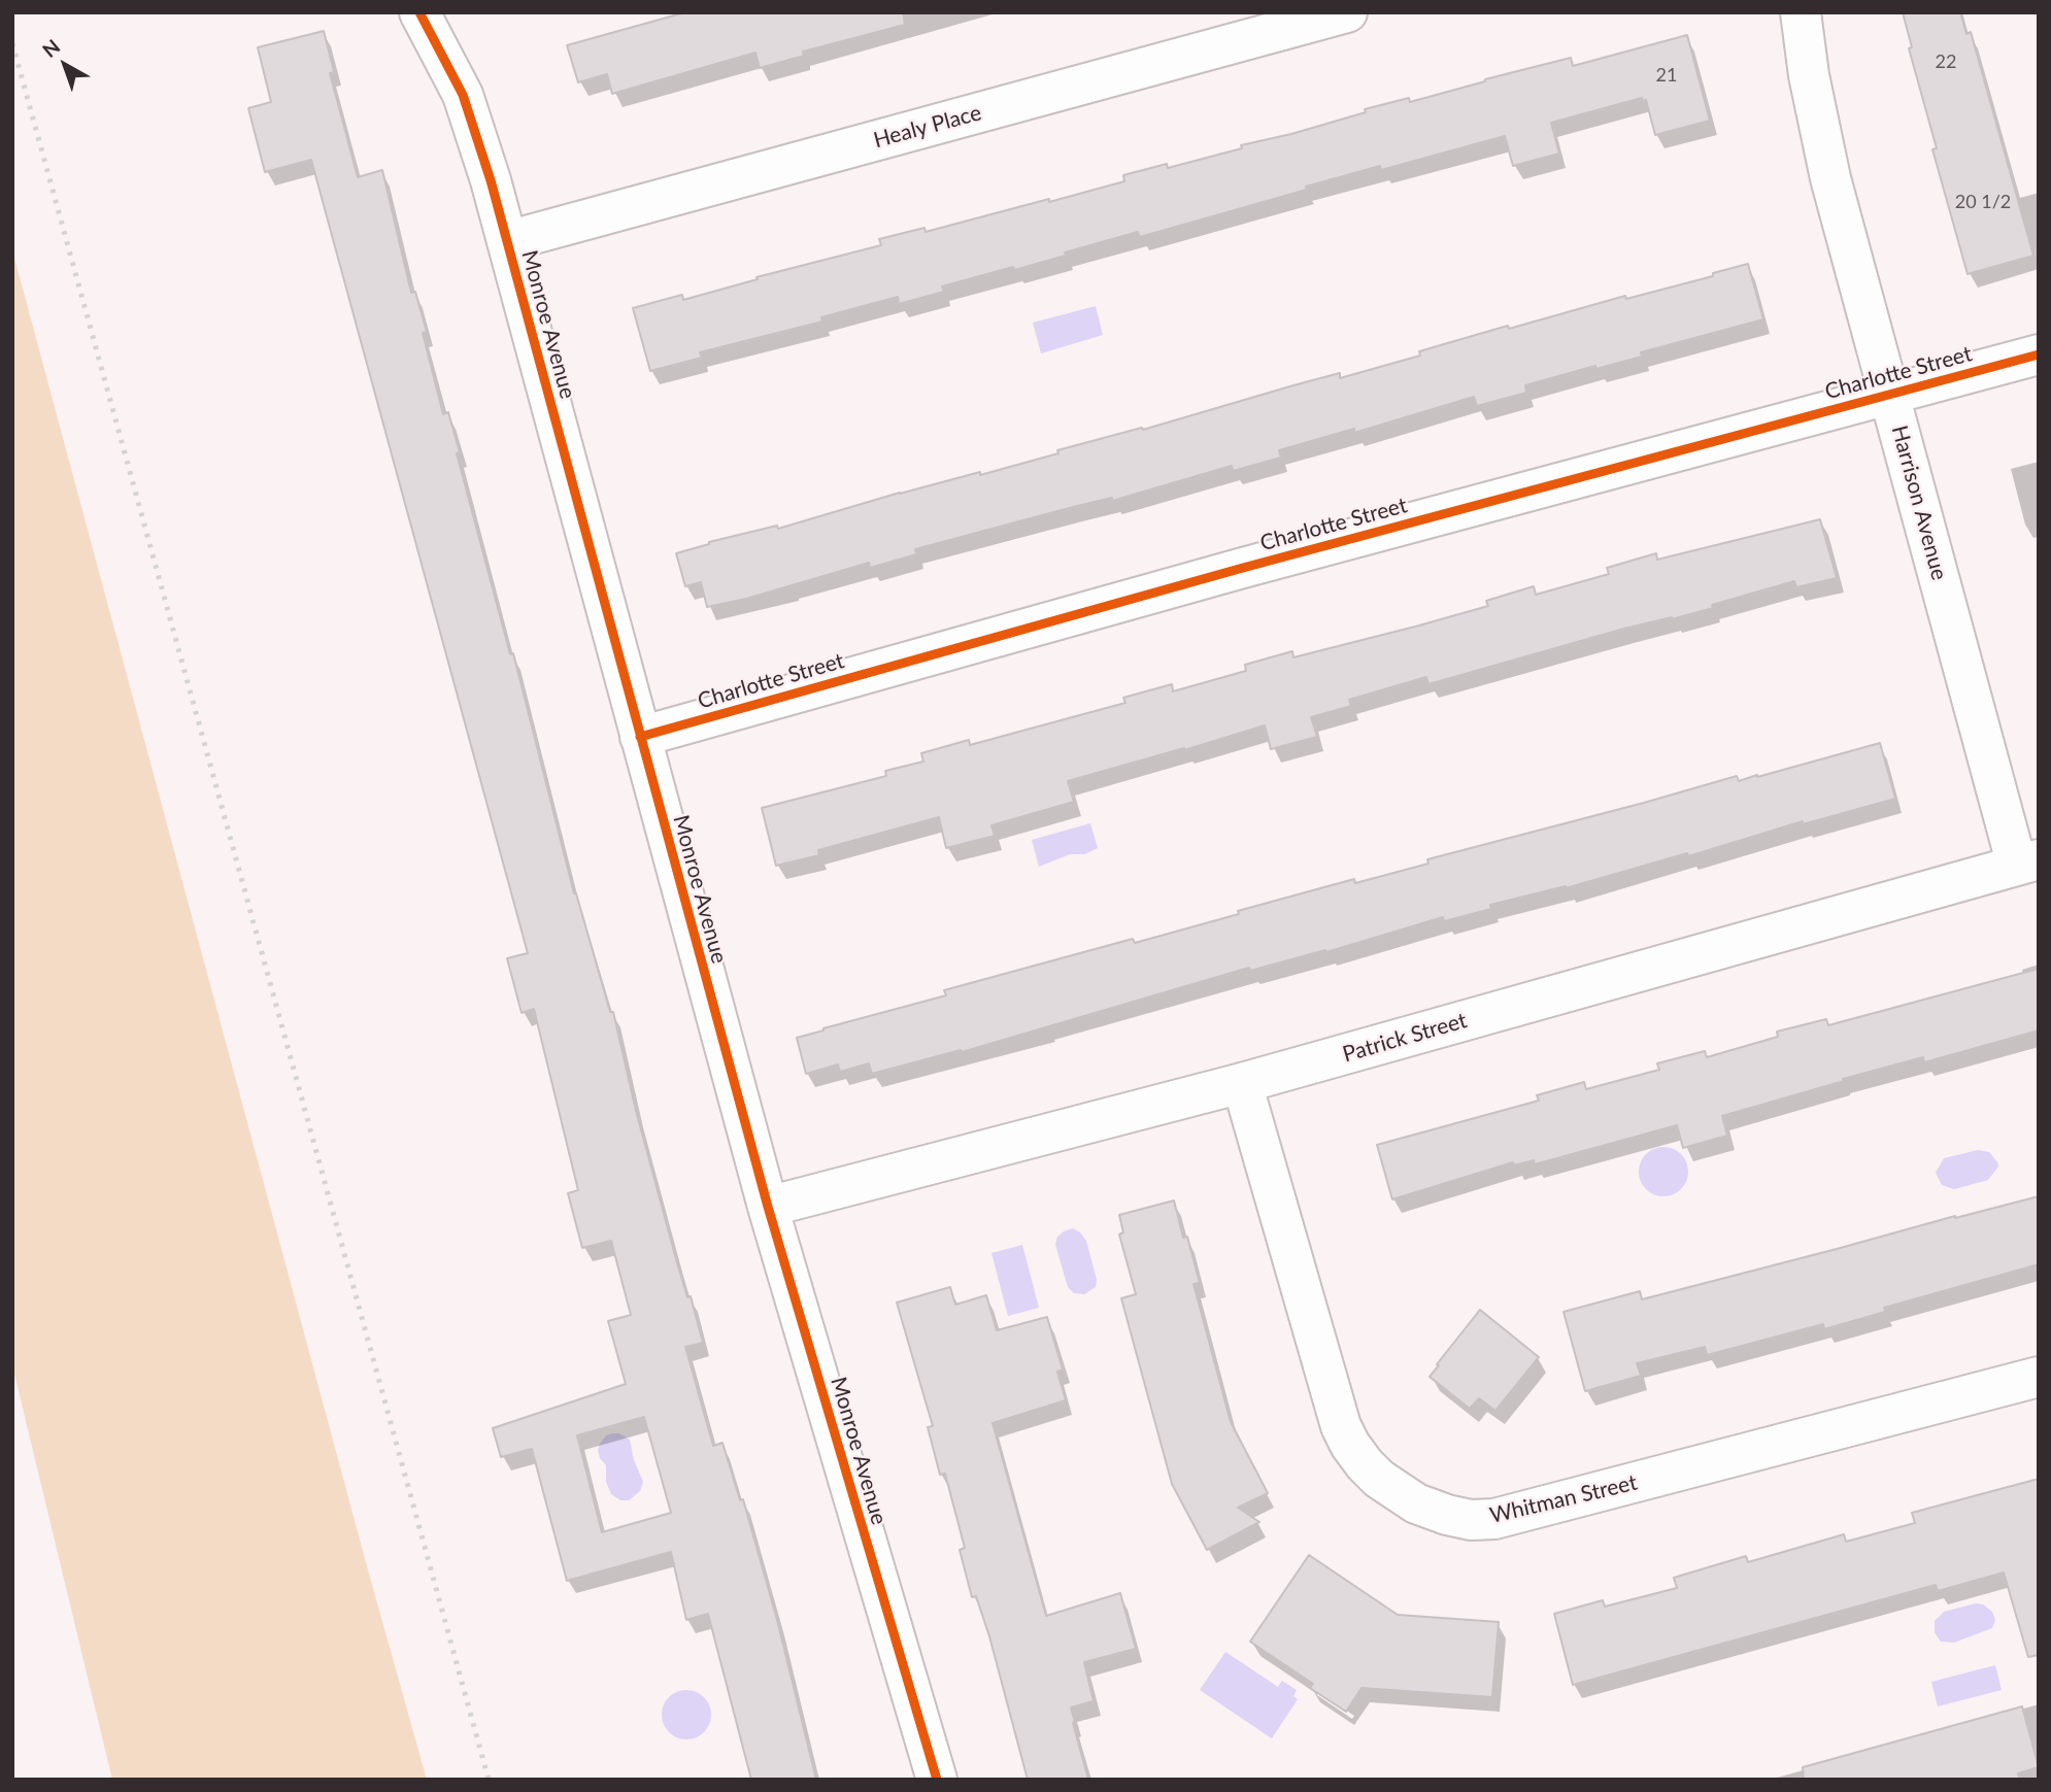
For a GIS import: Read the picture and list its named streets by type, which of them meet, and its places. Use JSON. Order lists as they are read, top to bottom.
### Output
{
  "streets": {
    "street": [
      "Healy Place",
      "Monroe Avenue",
      "Charlotte Street",
      "Harrison Avenue",
      "Patrick Street",
      "Whitman Street"
    ]
  },
  "crossings": [
    ["Healy Place", "Monroe Avenue"],
    ["Monroe Avenue", "Charlotte Street"],
    ["Monroe Avenue", "Patrick Street"],
    ["Charlotte Street", "Harrison Avenue"],
    ["Harrison Avenue", "Patrick Street"],
    ["Patrick Street", "Whitman Street"]
  ],
  "house_numbers": ["22", "21", "20 1/2"],
  "north": "top left"
}
